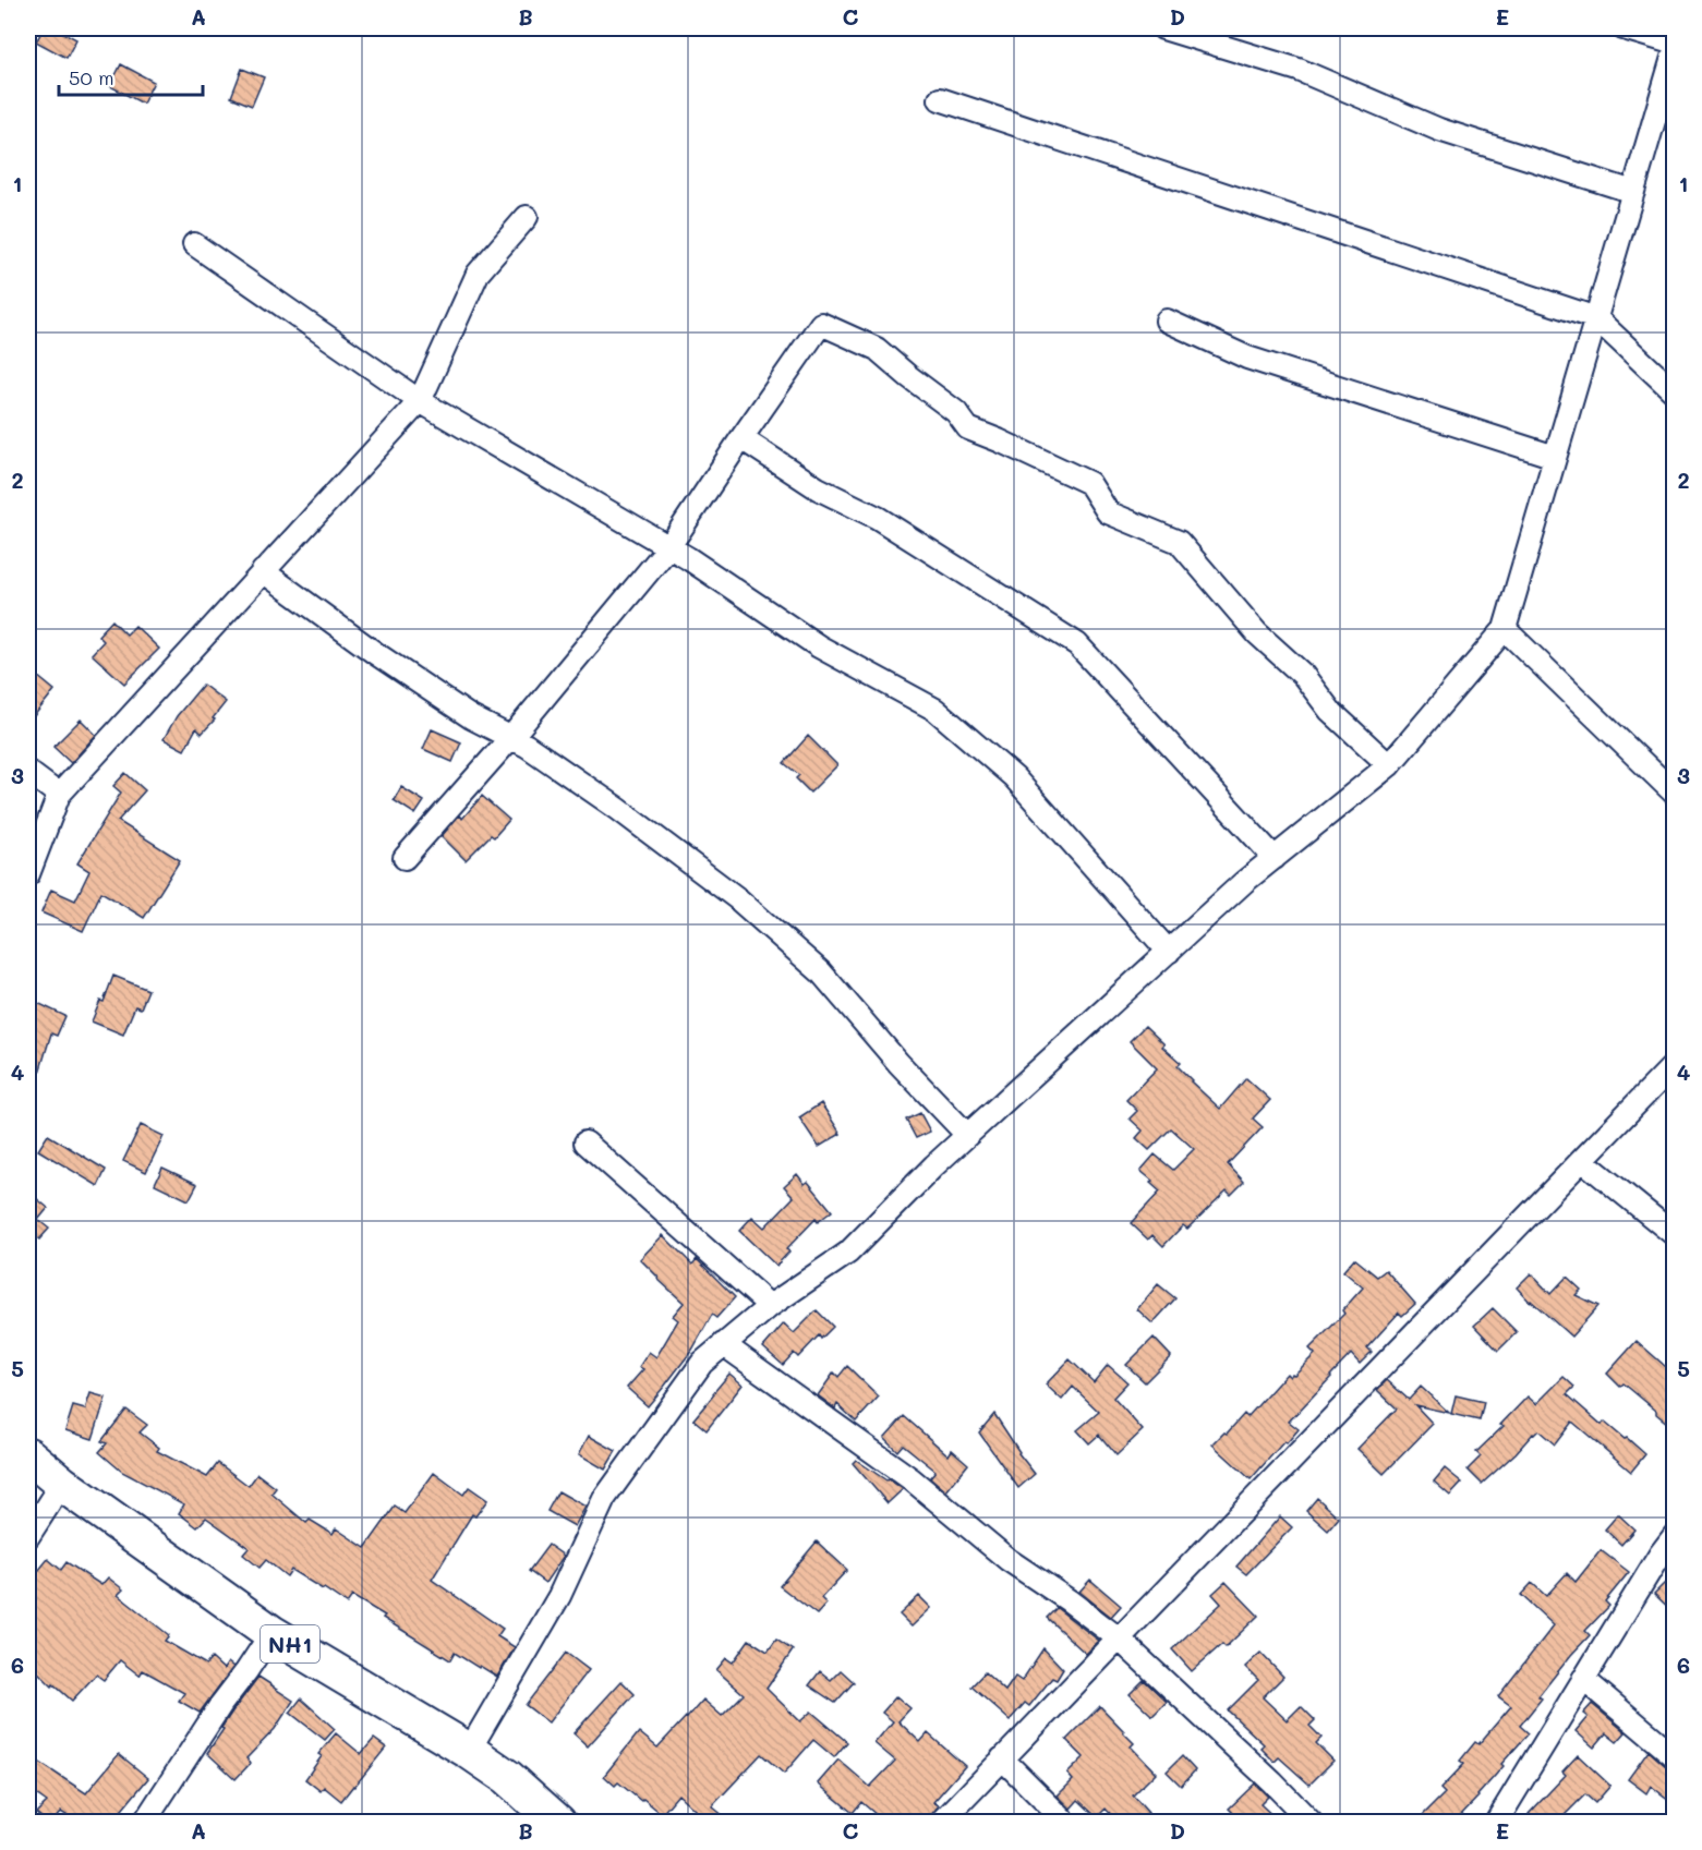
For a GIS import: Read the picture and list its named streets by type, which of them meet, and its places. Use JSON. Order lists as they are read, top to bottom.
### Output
{
  "streets": {
    "highway": ["NH1"]
  },
  "scale_bar": "50 m",
  "grid": {
    "columns": [
      "A",
      "B",
      "C",
      "D",
      "E"
    ],
    "rows": [
      "1",
      "2",
      "3",
      "4",
      "5",
      "6"
    ]
  }
}
